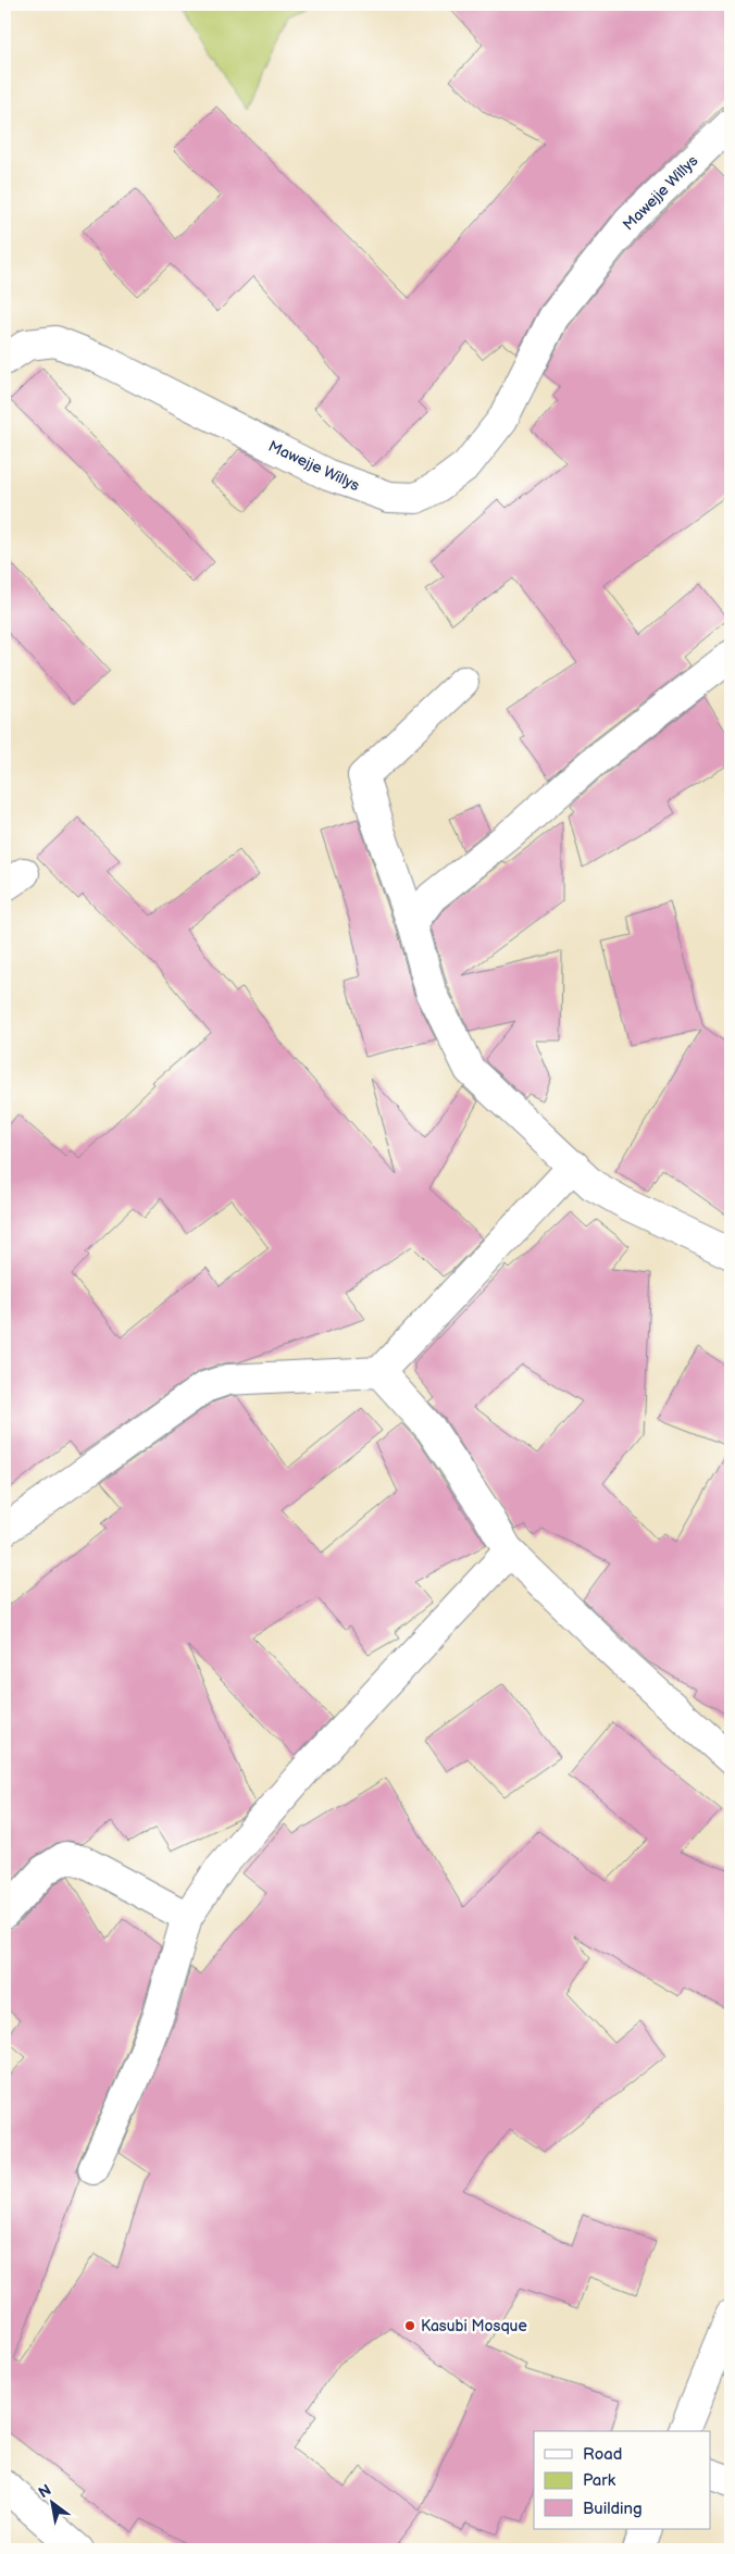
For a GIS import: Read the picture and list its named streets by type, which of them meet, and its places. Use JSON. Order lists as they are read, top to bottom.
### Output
{
  "streets": {
    "street": ["Mawejje Willys"]
  },
  "places": ["Kasubi Mosque"],
  "legend": ["Road", "Park", "Building"],
  "north": "top left"
}
